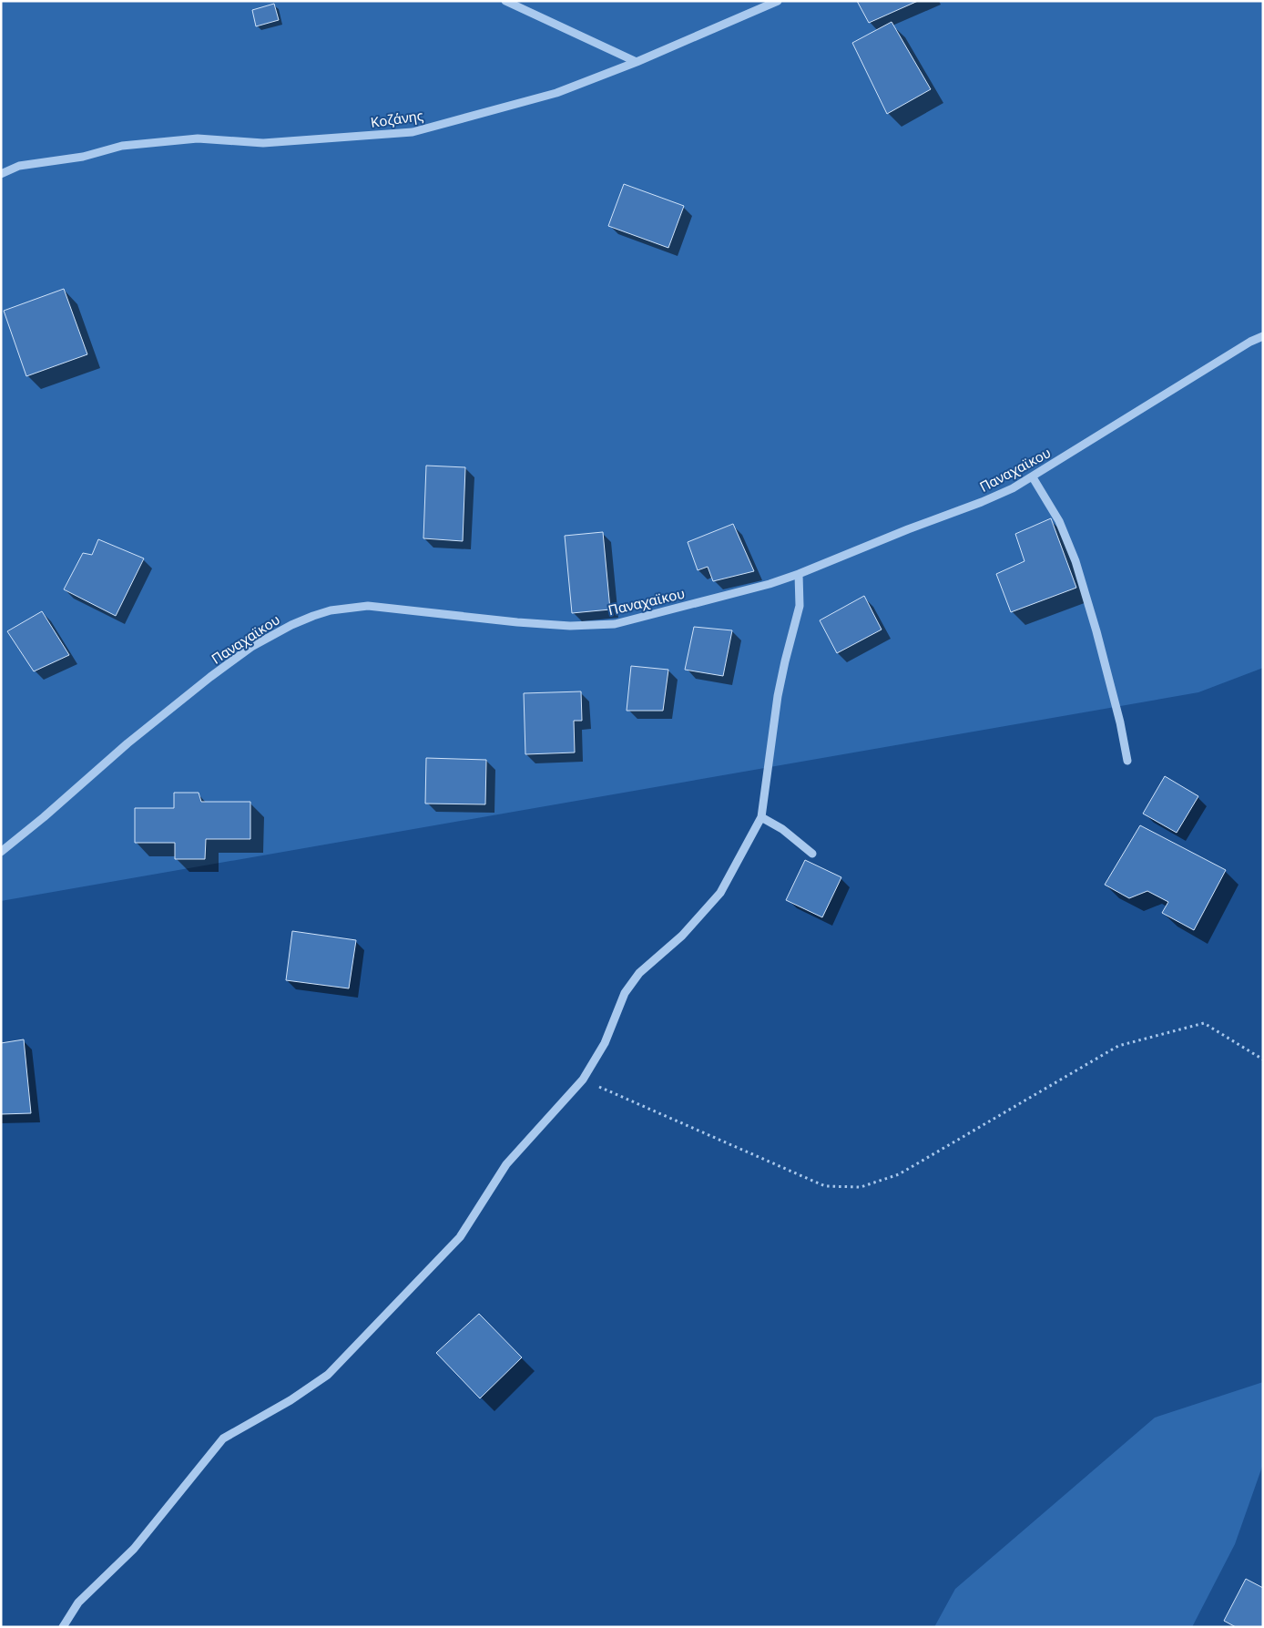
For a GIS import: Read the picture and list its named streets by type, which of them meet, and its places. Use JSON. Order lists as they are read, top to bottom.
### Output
{
  "streets": {
    "street": ["Κοζάνης", "Παναχαϊκου"]
  }
}
